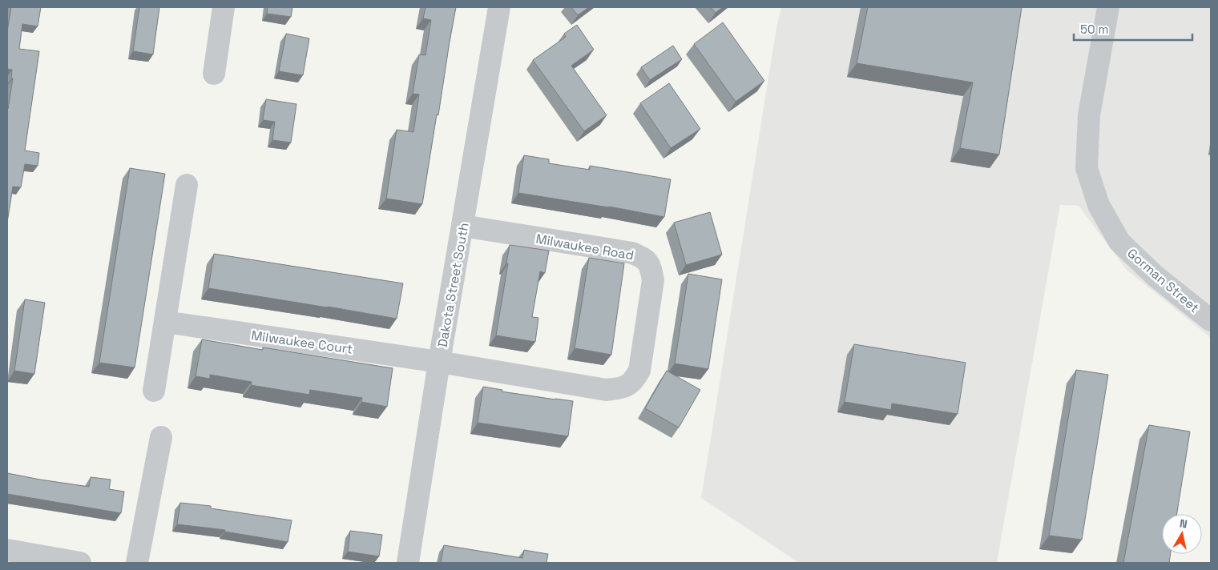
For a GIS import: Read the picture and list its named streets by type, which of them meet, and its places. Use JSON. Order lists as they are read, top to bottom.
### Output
{
  "streets": {
    "street": [
      "Milwaukee Road",
      "Gorman Street",
      "Dakota Street South",
      "Milwaukee Court"
    ]
  },
  "crossings": [
    ["Milwaukee Road", "Dakota Street South"],
    ["Milwaukee Road", "Milwaukee Court"],
    ["Dakota Street South", "Milwaukee Court"]
  ],
  "scale_bar": "50 m",
  "north": "top"
}
